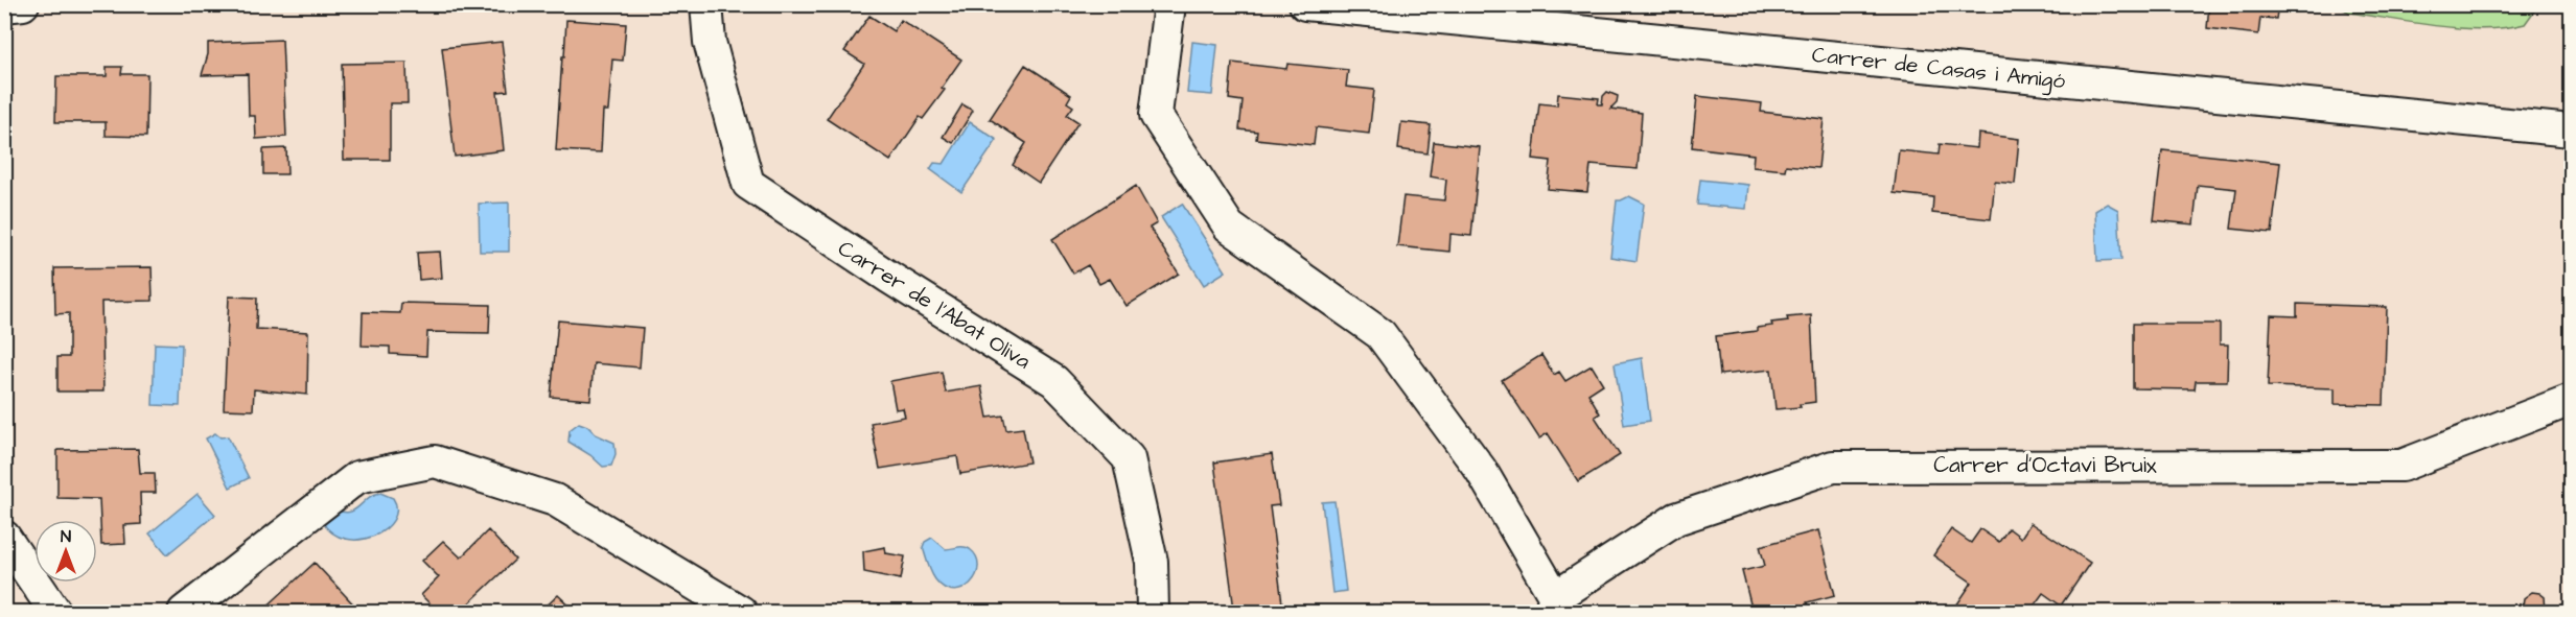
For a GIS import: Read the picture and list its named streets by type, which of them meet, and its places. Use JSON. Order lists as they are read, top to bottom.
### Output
{
  "streets": {
    "street": ["Carrer de Casas i Amigó", "Carrer de l'Abat Oliva", "Carrer d'Octavi Bruix"]
  },
  "north": "top"
}
